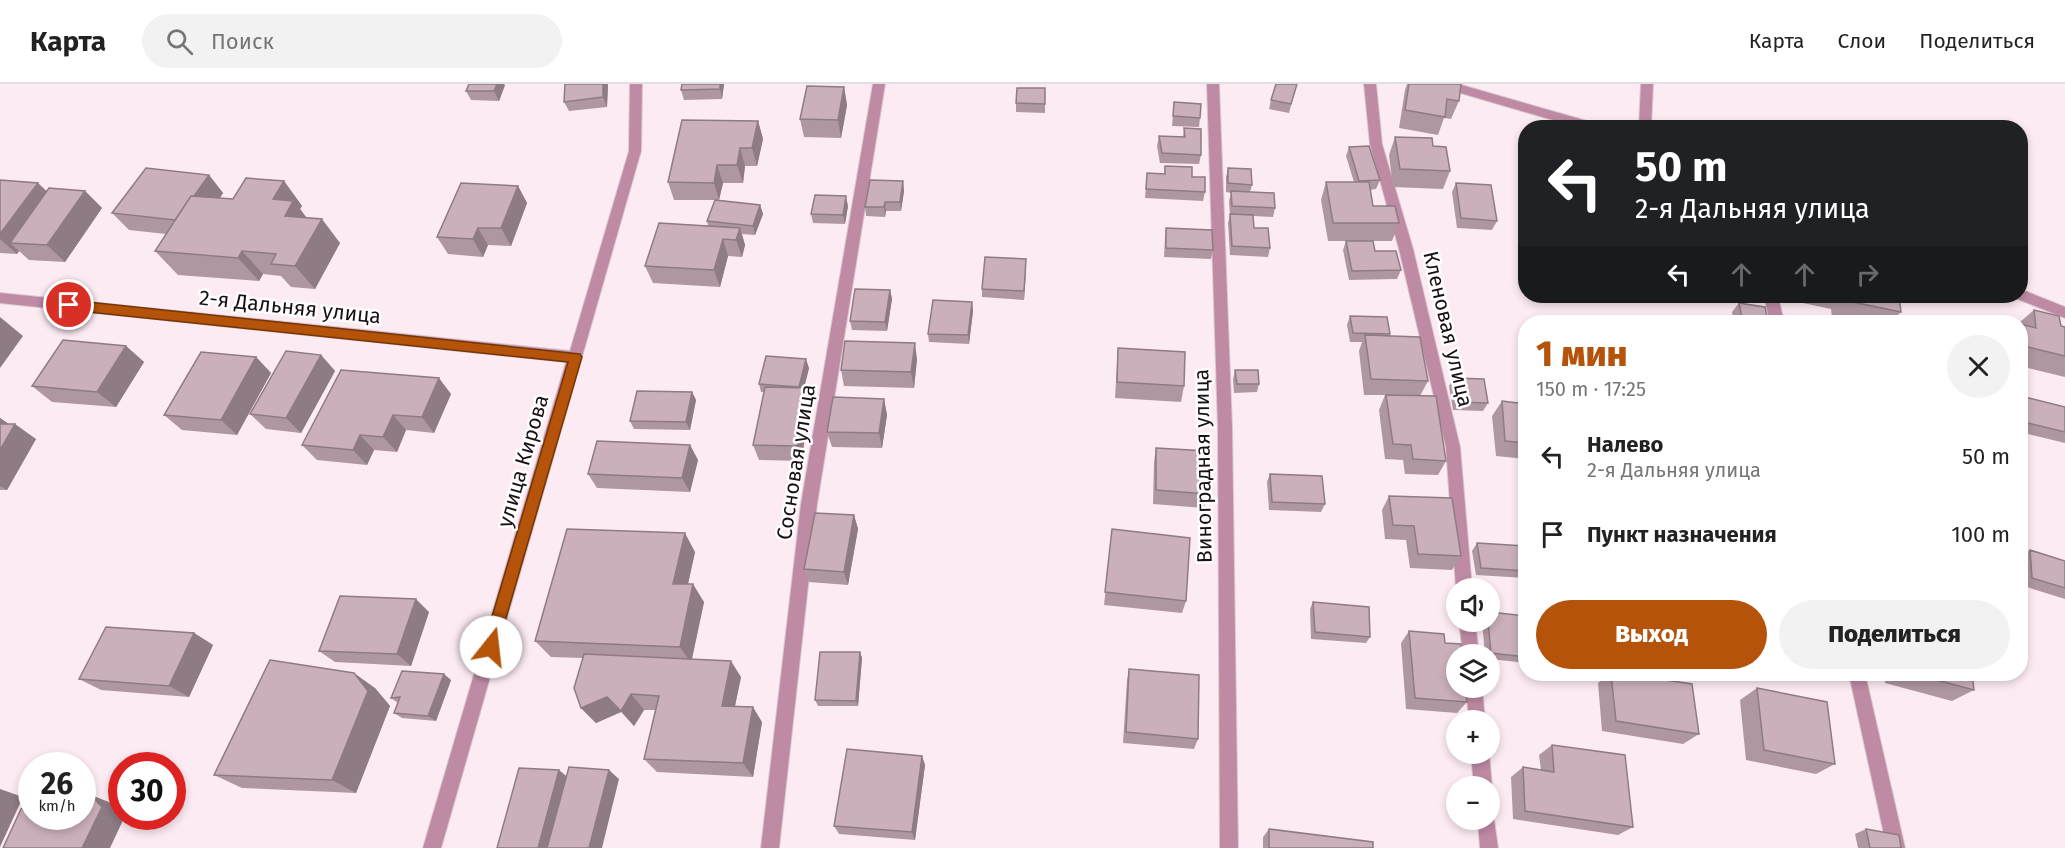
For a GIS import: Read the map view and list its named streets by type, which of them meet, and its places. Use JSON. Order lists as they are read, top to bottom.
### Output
{
  "streets": {
    "street": [
      "2-я Дальняя улица",
      "Кленовая улица",
      "улица Кирова",
      "Сосновая улица",
      "Виноградная улица"
    ]
  },
  "crossings": [
    ["2-я Дальняя улица", "улица Кирова"]
  ],
  "page": {
    "header": "Карта",
    "search": "Поиск",
    "nav": ["Карта", "Слои", "Поделиться"],
    "turn": ["50 m", "2-я Дальняя улица"],
    "heading": ["1 мин", "150 m · 17:25"],
    "list": [
      {
        "name": "Налево",
        "note": "2-я Дальняя улица",
        "value": "50 m"
      },
      {
        "name": "Пункт назначения",
        "value": "100 m"
      }
    ],
    "map_buttons": ["+", "−"],
    "buttons": ["Выход", "Поделиться"],
    "speed": "26 km/h",
    "limit": "30"
  }
}
